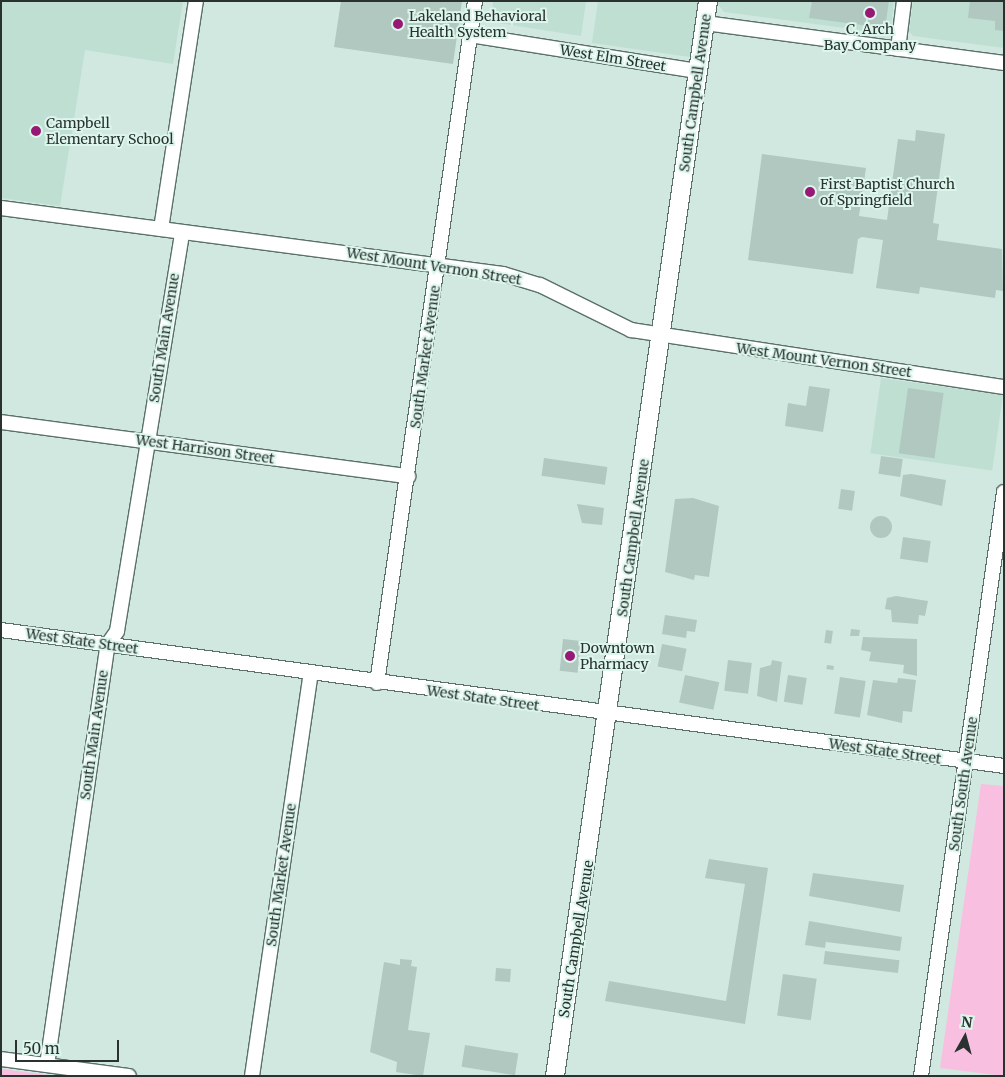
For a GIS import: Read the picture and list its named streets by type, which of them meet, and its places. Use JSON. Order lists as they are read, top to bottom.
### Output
{
  "streets": {
    "main road": ["South Campbell Avenue"],
    "street": [
      "West Elm Street",
      "West Mount Vernon Street",
      "South Main Avenue",
      "South Market Avenue",
      "West Harrison Street",
      "West State Street",
      "South South Avenue"
    ]
  },
  "crossings": [
    ["West Elm Street", "South Campbell Avenue"],
    ["West Elm Street", "South Market Avenue"],
    ["South Campbell Avenue", "West Mount Vernon Street"],
    ["South Campbell Avenue", "West State Street"],
    ["West Mount Vernon Street", "South Main Avenue"],
    ["West Mount Vernon Street", "South Market Avenue"],
    ["South Main Avenue", "West Harrison Street"],
    ["South Main Avenue", "West State Street"],
    ["South Market Avenue", "West Harrison Street"],
    ["South Market Avenue", "West State Street"],
    ["West State Street", "South South Avenue"]
  ],
  "places": [
    "C. Arch Bay Company",
    "Lakeland Behavioral Health System",
    "Campbell Elementary School",
    "First Baptist Church of Springfield",
    "Downtown Pharmacy"
  ],
  "scale_bar": "50 m",
  "north": "top"
}
